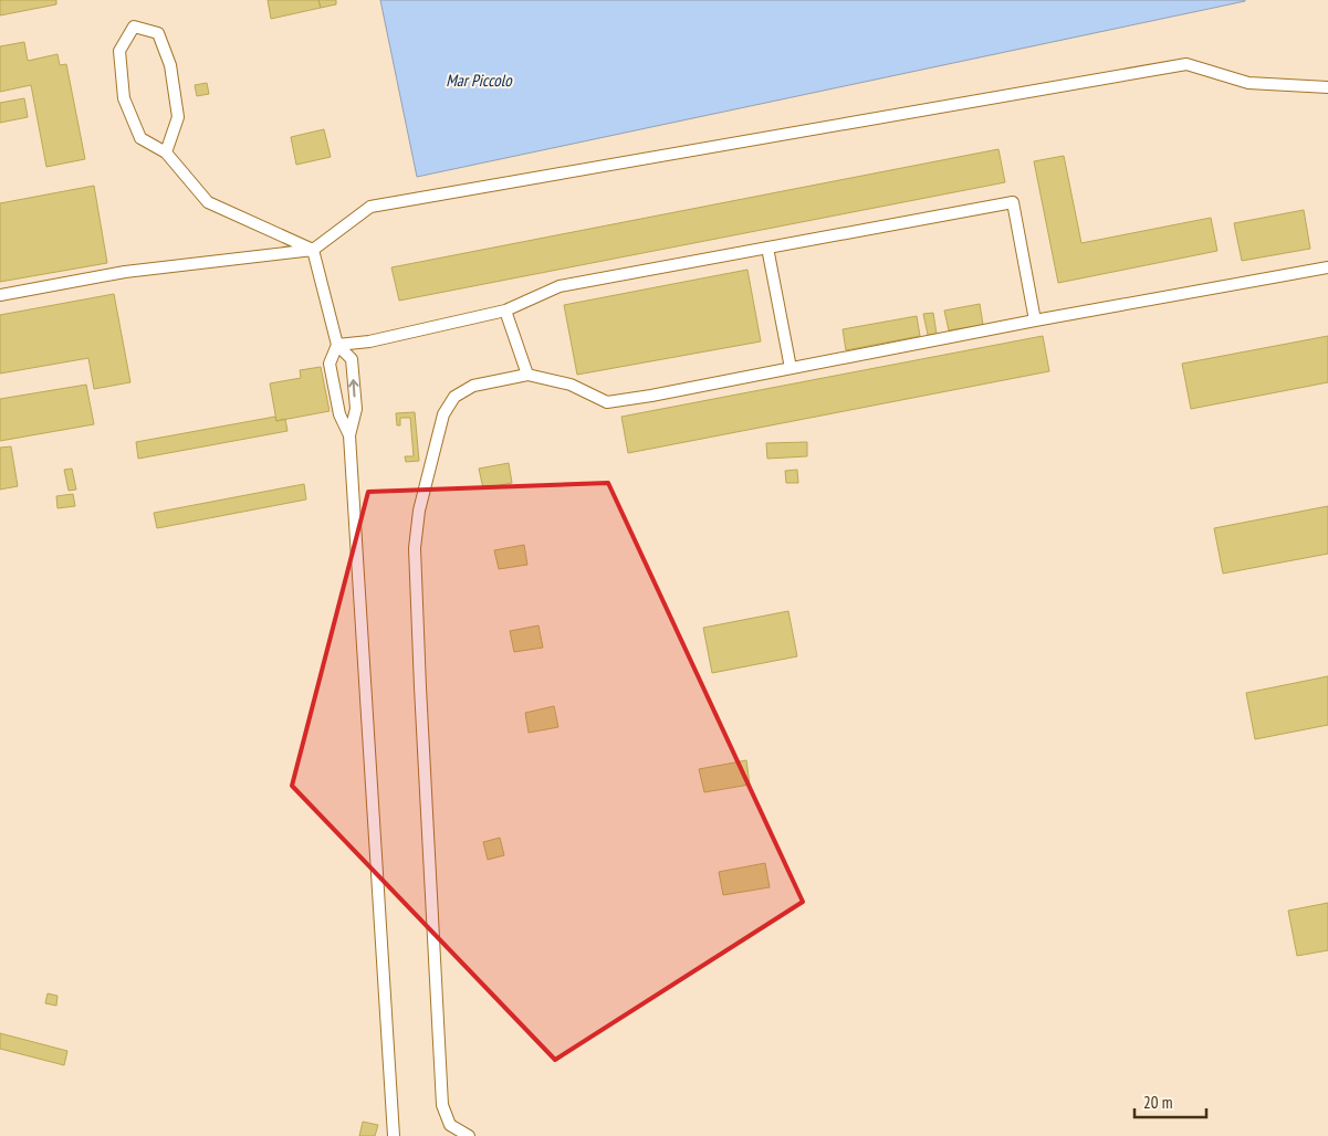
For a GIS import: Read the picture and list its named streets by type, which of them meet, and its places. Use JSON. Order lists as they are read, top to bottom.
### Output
{
  "water": ["Mar Piccolo"],
  "scale_bar": "20 m"
}
